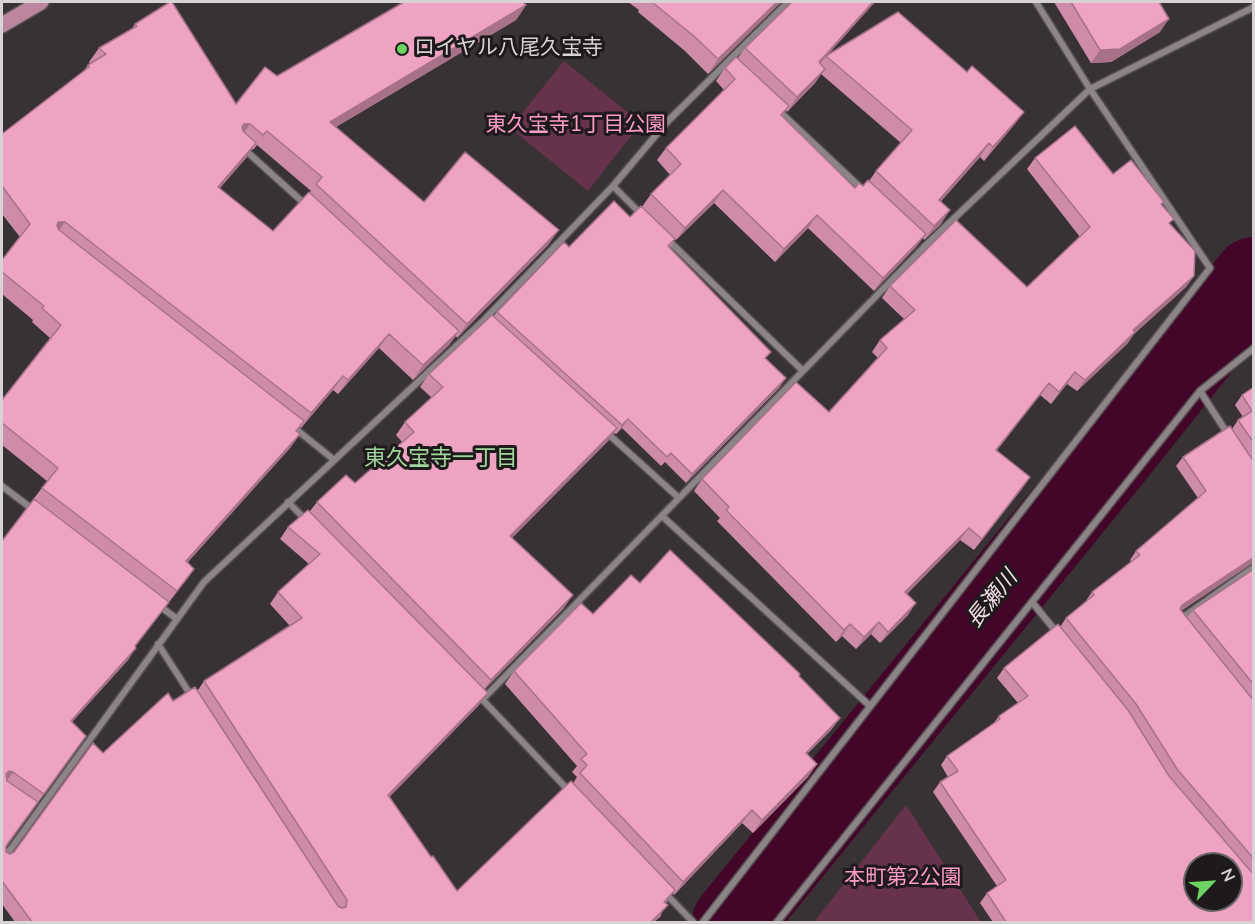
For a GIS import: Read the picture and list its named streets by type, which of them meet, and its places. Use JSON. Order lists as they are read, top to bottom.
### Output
{
  "districts": ["東久宝寺一丁目"],
  "water": ["長瀬川"],
  "parks": ["東久宝寺1丁目公園", "本町第2公園"],
  "places": ["ロイヤル八尾久宝寺"],
  "north": "top right"
}
